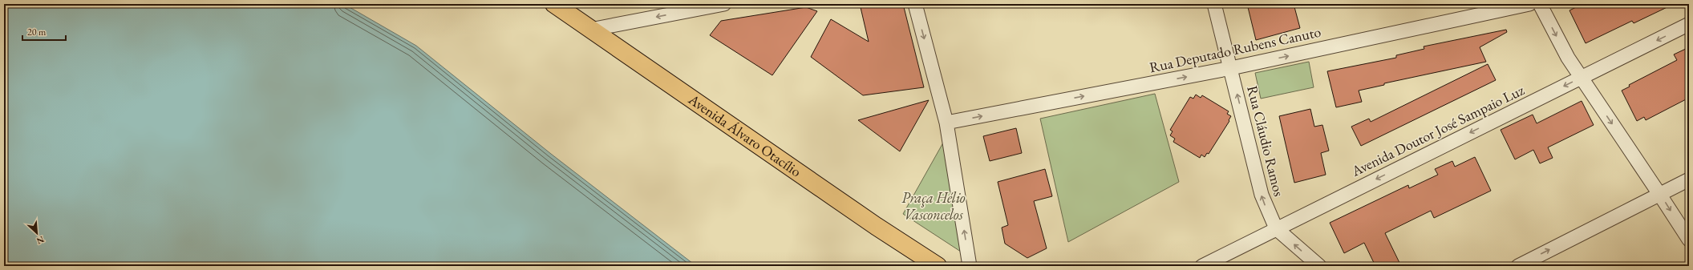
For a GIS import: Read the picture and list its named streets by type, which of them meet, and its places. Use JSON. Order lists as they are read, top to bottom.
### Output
{
  "streets": {
    "main road": ["Avenida Álvaro Otacílio"],
    "street": ["Rua Deputado Rubens Canuto", "Avenida Doutor José Sampaio Luz", "Rua Cláudio Ramos"]
  },
  "crossings": [
    ["Rua Deputado Rubens Canuto", "Rua Cláudio Ramos"],
    ["Avenida Doutor José Sampaio Luz", "Rua Cláudio Ramos"]
  ],
  "one_way": ["Rua Deputado Rubens Canuto", "Avenida Doutor José Sampaio Luz", "Rua Cláudio Ramos"],
  "parks": ["Praça Hélio Vasconcelos"],
  "scale_bar": "20 m",
  "north": "bottom right"
}
